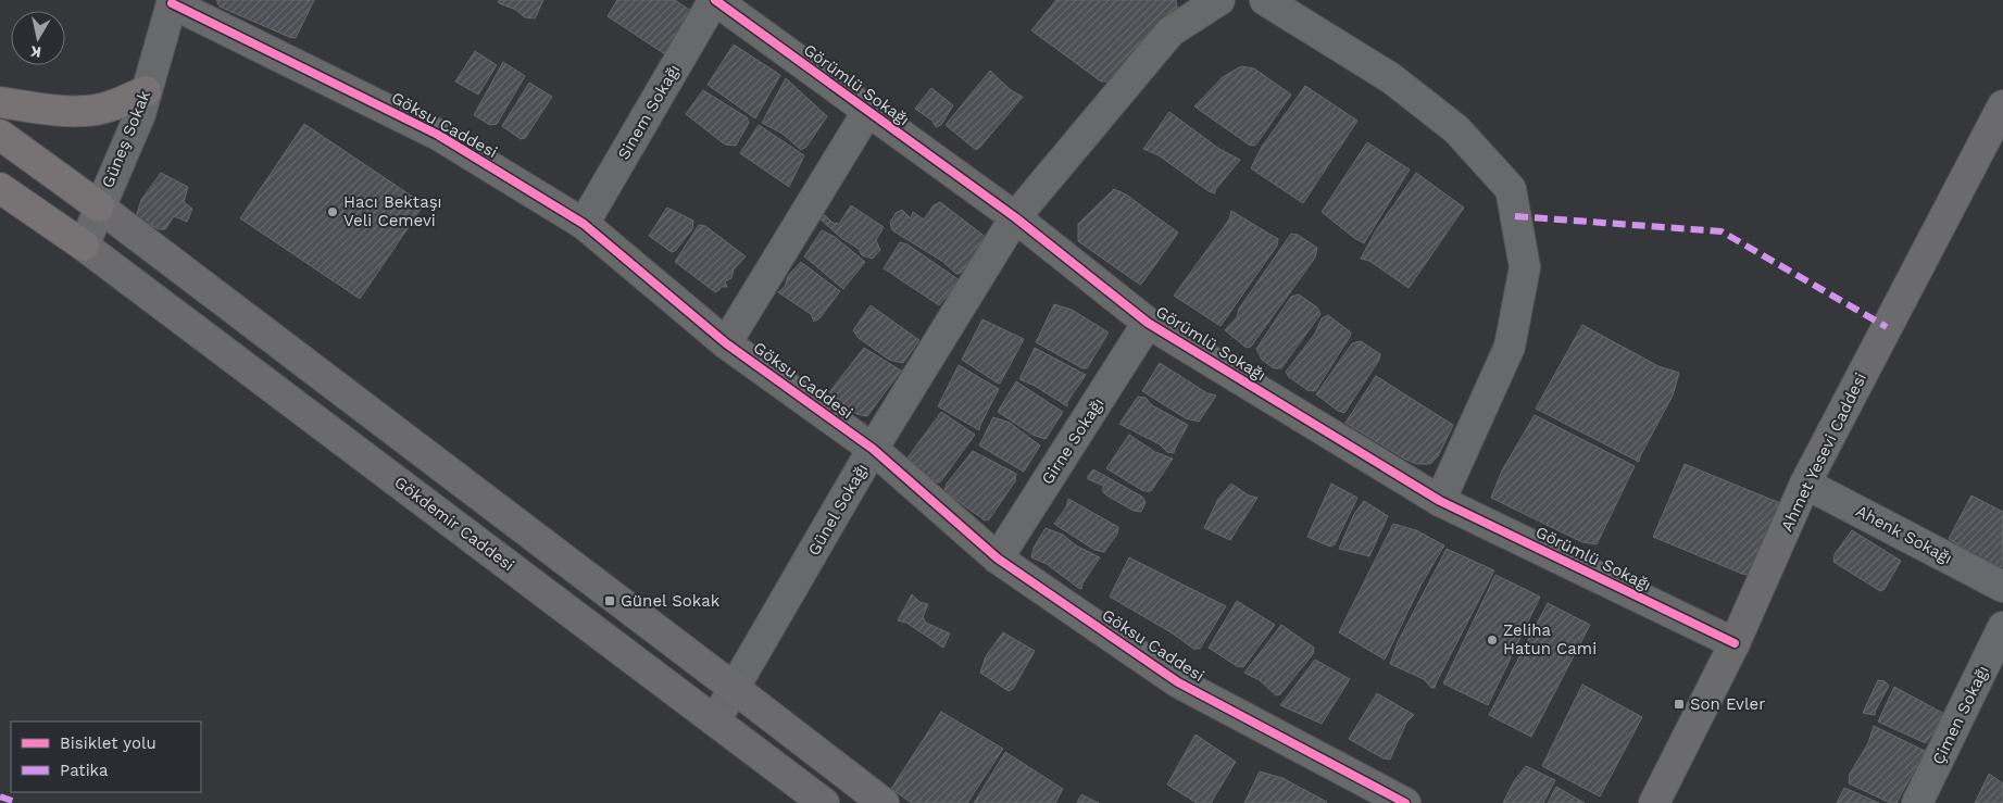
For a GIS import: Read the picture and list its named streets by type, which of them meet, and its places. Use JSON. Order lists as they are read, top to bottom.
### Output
{
  "streets": {
    "main road": ["Ahmet Yesevi Caddesi", "Gökdemir Caddesi"],
    "street": [
      "Görümlü Sokağı",
      "Sinem Sokağı",
      "Göksu Caddesi",
      "Güneş Sokak",
      "Girne Sokağı",
      "Günel Sokağı",
      "Ahenk Sokağı",
      "Çimen Sokağı"
    ]
  },
  "crossings": [
    ["Görümlü Sokağı", "Sinem Sokağı"],
    ["Görümlü Sokağı", "Girne Sokağı"],
    ["Görümlü Sokağı", "Ahmet Yesevi Caddesi"],
    ["Görümlü Sokağı", "Günel Sokağı"],
    ["Sinem Sokağı", "Göksu Caddesi"],
    ["Göksu Caddesi", "Güneş Sokak"],
    ["Göksu Caddesi", "Girne Sokağı"],
    ["Göksu Caddesi", "Günel Sokağı"],
    ["Güneş Sokak", "Gökdemir Caddesi"],
    ["Ahmet Yesevi Caddesi", "Ahenk Sokağı"],
    ["Günel Sokağı", "Gökdemir Caddesi"]
  ],
  "places": {
    "other": ["Hacı Bektaşı Veli Cemevi", "Zeliha Hatun Cami"],
    "transit": ["Günel Sokak", "Son Evler"]
  },
  "legend": ["Bisiklet yolu", "Patika"],
  "north": "bottom"
}
